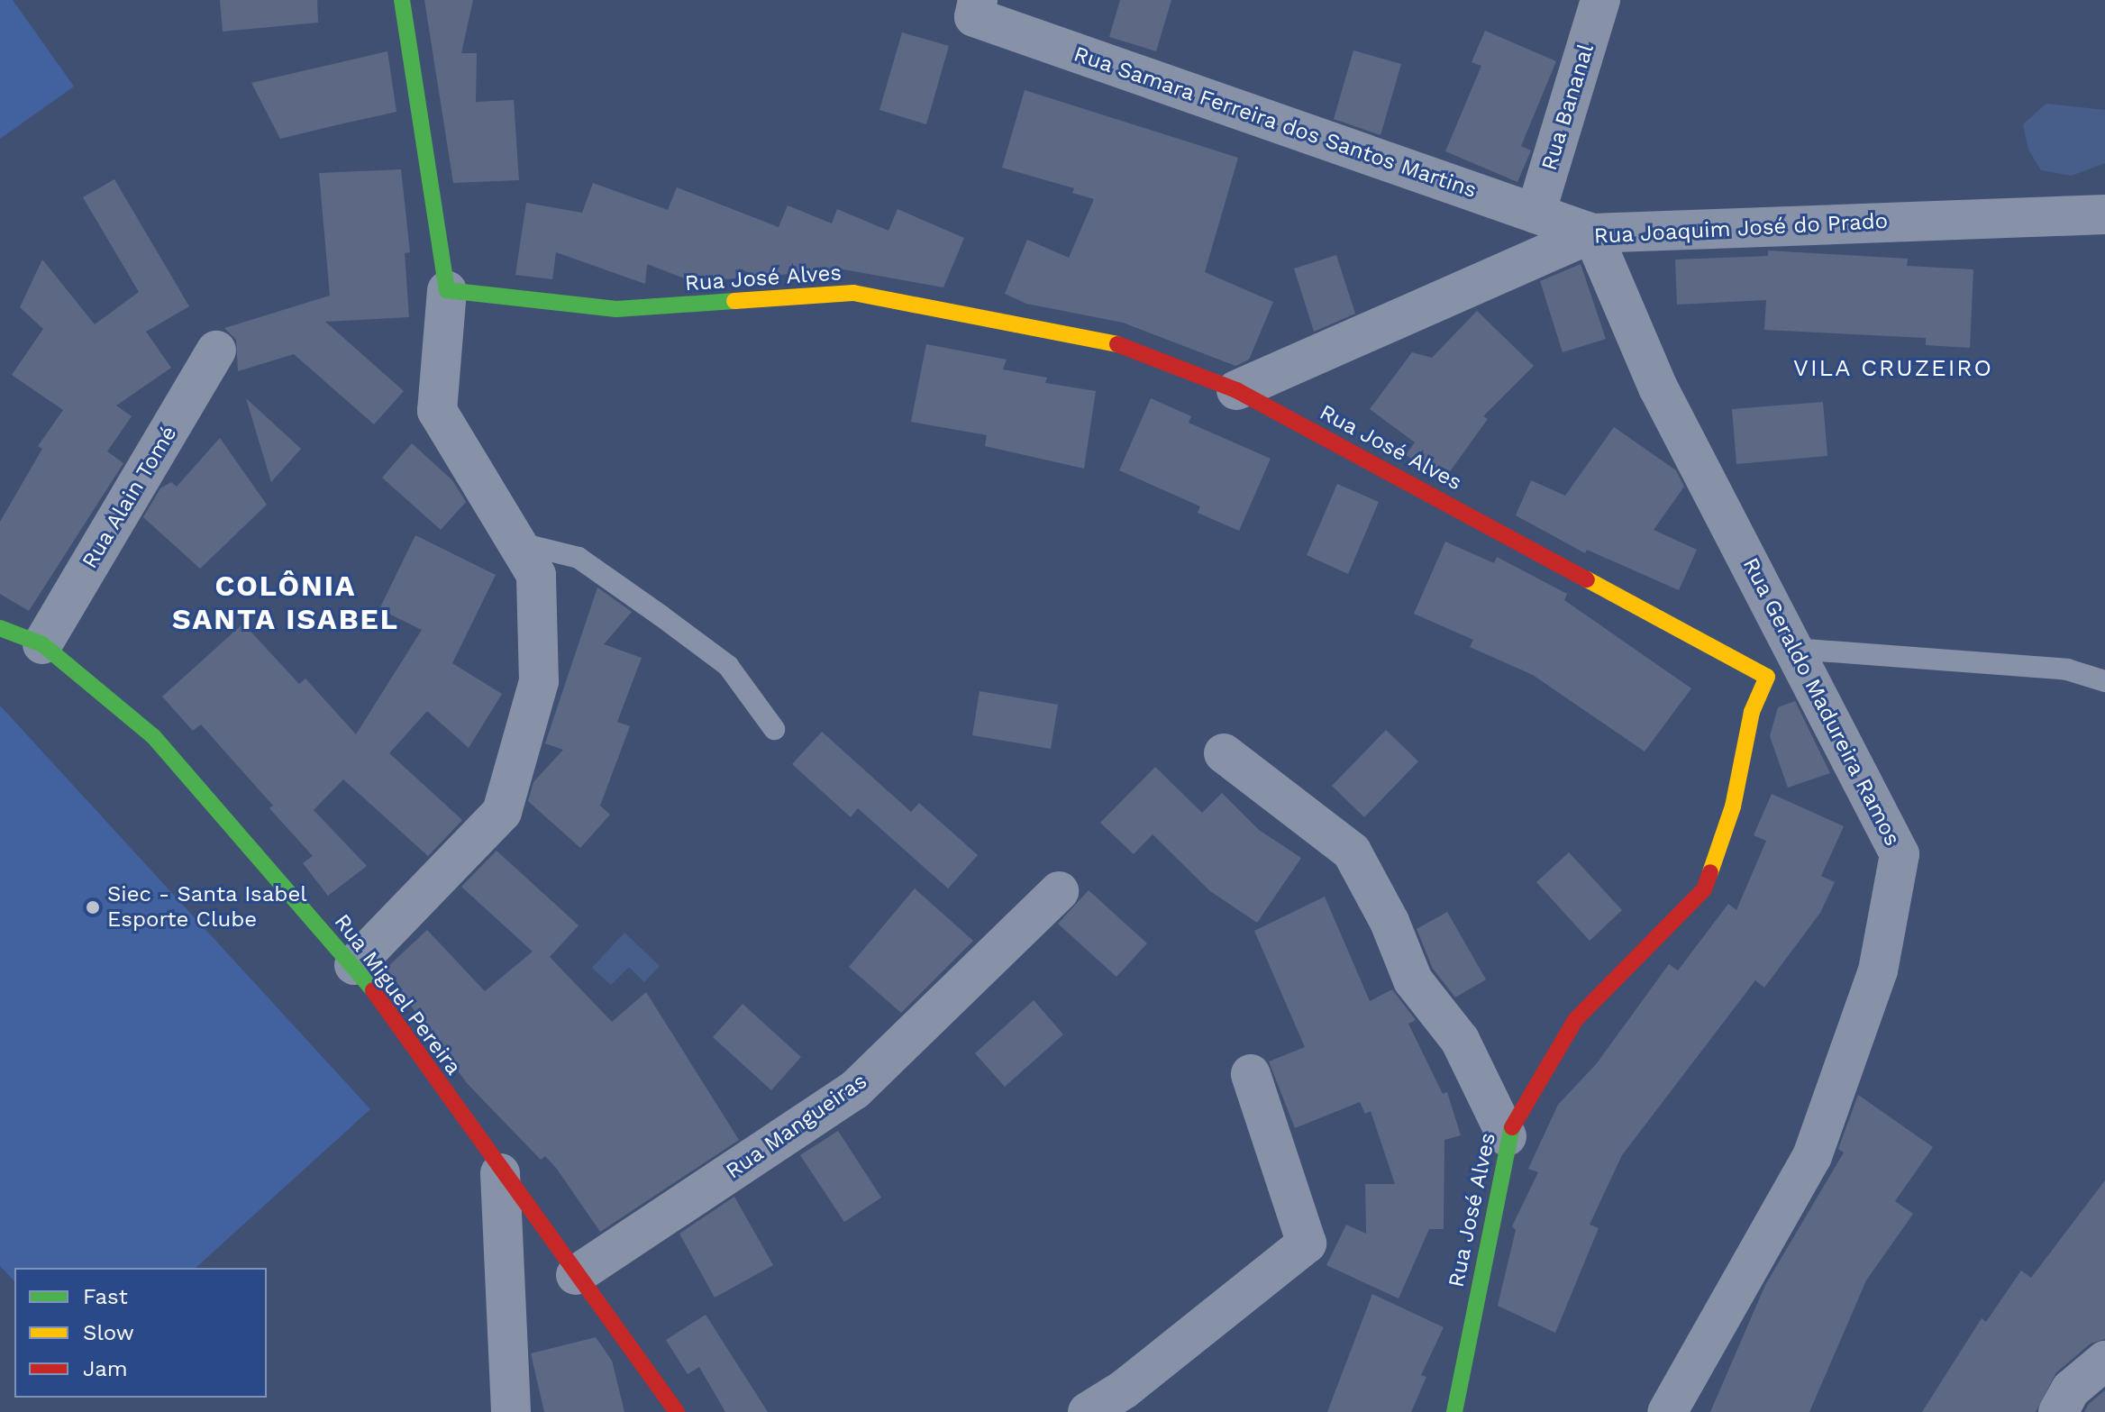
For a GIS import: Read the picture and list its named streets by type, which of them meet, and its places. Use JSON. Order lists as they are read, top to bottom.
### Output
{
  "streets": {
    "street": [
      "Rua Bananal",
      "Rua Samara Ferreira dos Santos Martins",
      "Rua Joaquim José do Prado",
      "Rua José Alves",
      "Rua Alain Tomé",
      "Rua Geraldo Madureira Ramos",
      "Rua Miguel Pereira",
      "Rua Mangueiras"
    ]
  },
  "crossings": [
    ["Rua Bananal", "Rua Samara Ferreira dos Santos Martins"],
    ["Rua Samara Ferreira dos Santos Martins", "Rua Joaquim José do Prado"],
    ["Rua Samara Ferreira dos Santos Martins", "Rua Geraldo Madureira Ramos"],
    ["Rua Joaquim José do Prado", "Rua José Alves"],
    ["Rua Joaquim José do Prado", "Rua Geraldo Madureira Ramos"],
    ["Rua Alain Tomé", "Rua Miguel Pereira"],
    ["Rua Miguel Pereira", "Rua Mangueiras"]
  ],
  "districts": ["VILA CRUZEIRO", "COLÔNIA SANTA ISABEL"],
  "places": ["Siec - Santa Isabel Esporte Clube"],
  "legend": ["Fast", "Slow", "Jam"]
}
